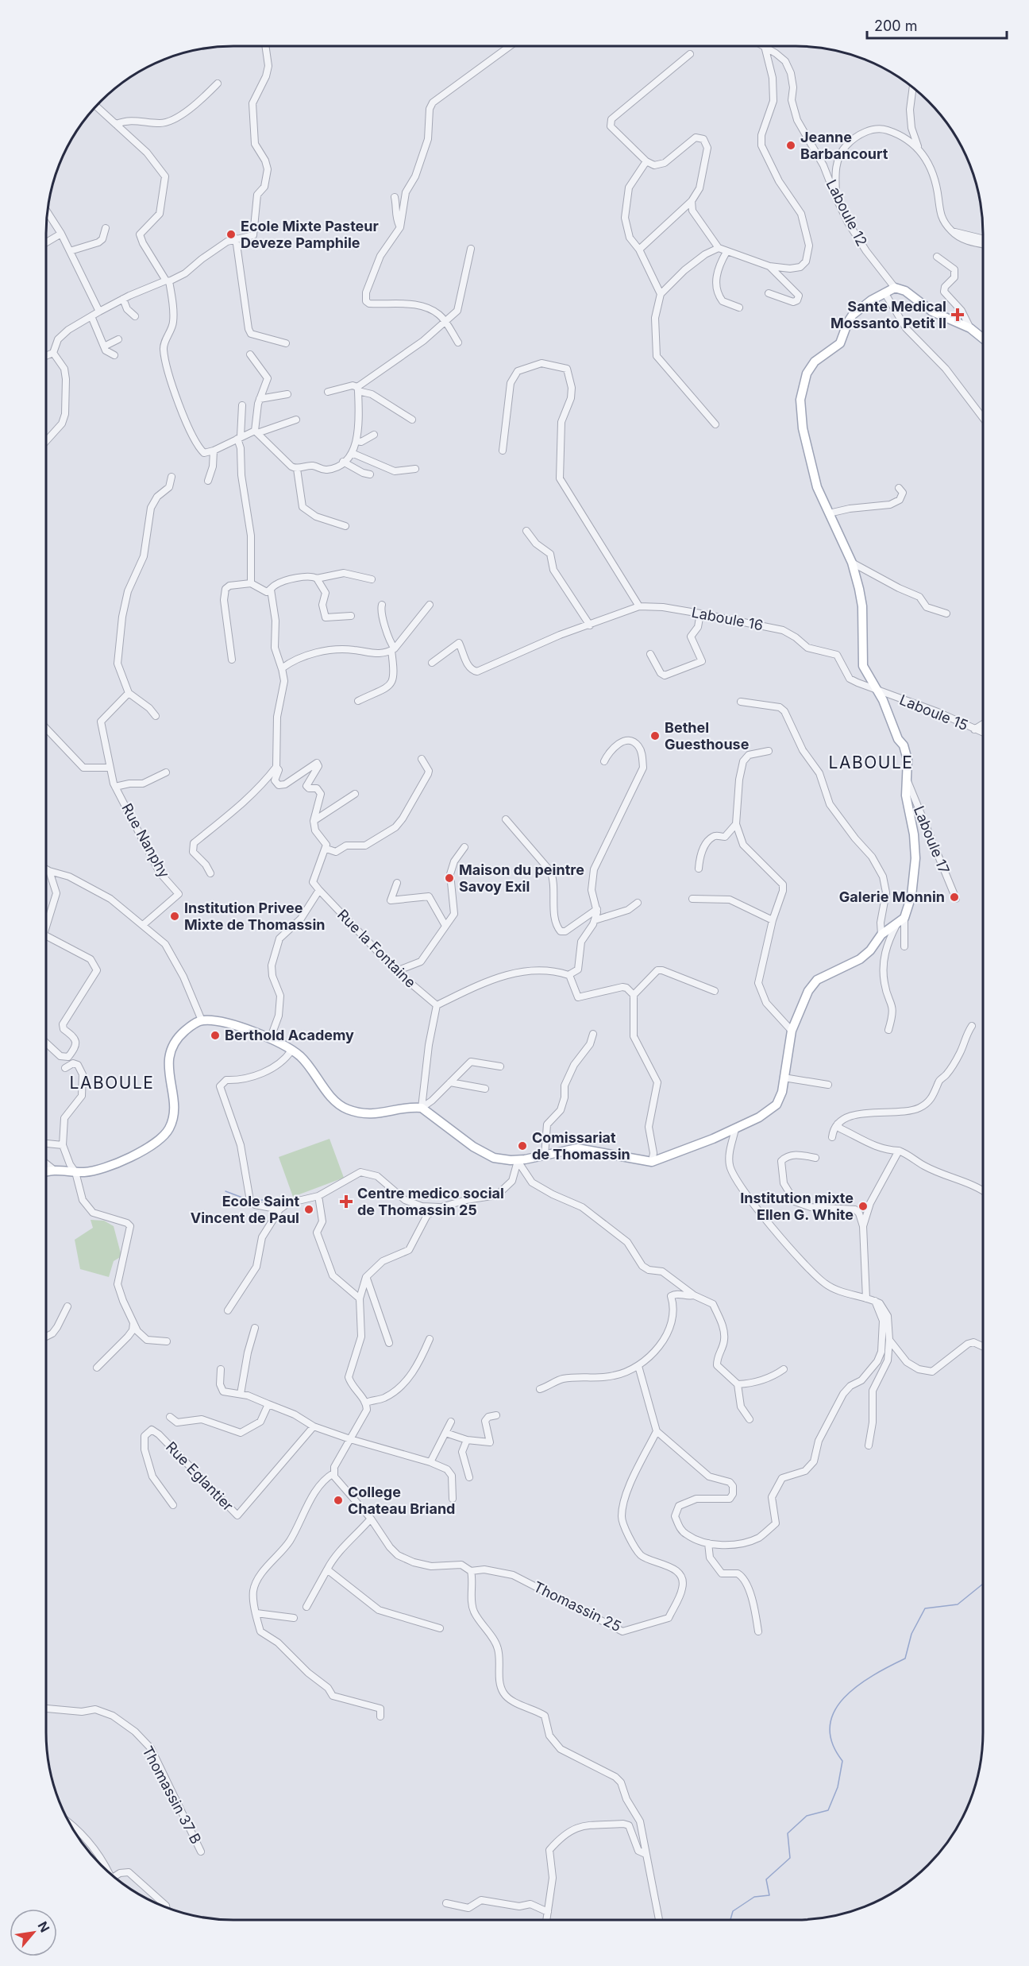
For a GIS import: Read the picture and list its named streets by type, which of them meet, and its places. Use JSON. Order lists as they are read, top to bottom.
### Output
{
  "streets": {
    "street": [
      "Laboule 12",
      "Laboule 16",
      "Laboule 15",
      "Laboule 17",
      "Rue Nanphy",
      "Rue la Fontaine",
      "Rue Eglantier",
      "Thomassin 25",
      "Thomassin 37 B"
    ]
  },
  "crossings": [
    ["Laboule 16", "Laboule 15"]
  ],
  "districts": ["LABOULE", "LABOULE"],
  "places": {
    "other": [
      "Jeanne Barbancourt",
      "Ecole Mixte Pasteur Deveze Pamphile",
      "Bethel Guesthouse",
      "Maison du peintre Savoy Exil",
      "Galerie Monnin",
      "Institution Privee Mixte de Thomassin",
      "Berthold Academy",
      "Comissariat de Thomassin",
      "Institution mixte Ellen G. White",
      "Ecole Saint Vincent de Paul",
      "College Chateau Briand"
    ],
    "health": ["Sante Medical Mossanto Petit II", "Centre medico social de Thomassin 25"]
  },
  "scale_bar": "200 m",
  "north": "top right"
}
